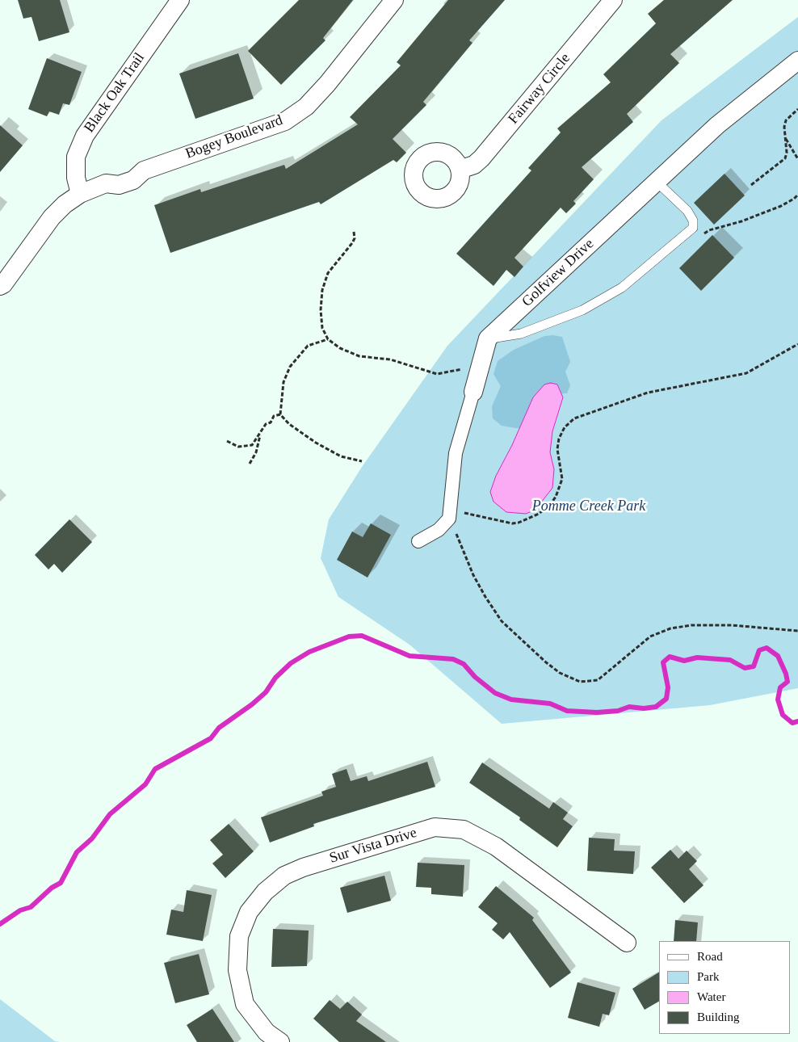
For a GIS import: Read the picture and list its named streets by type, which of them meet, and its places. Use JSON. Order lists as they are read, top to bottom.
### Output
{
  "streets": {
    "street": [
      "Fairway Circle",
      "Black Oak Trail",
      "Bogey Boulevard",
      "Golfview Drive",
      "Sur Vista Drive"
    ]
  },
  "crossings": [
    ["Black Oak Trail", "Bogey Boulevard"]
  ],
  "parks": ["Pomme Creek Park"],
  "legend": [
    "Road",
    "Park",
    "Water",
    "Building"
  ]
}
